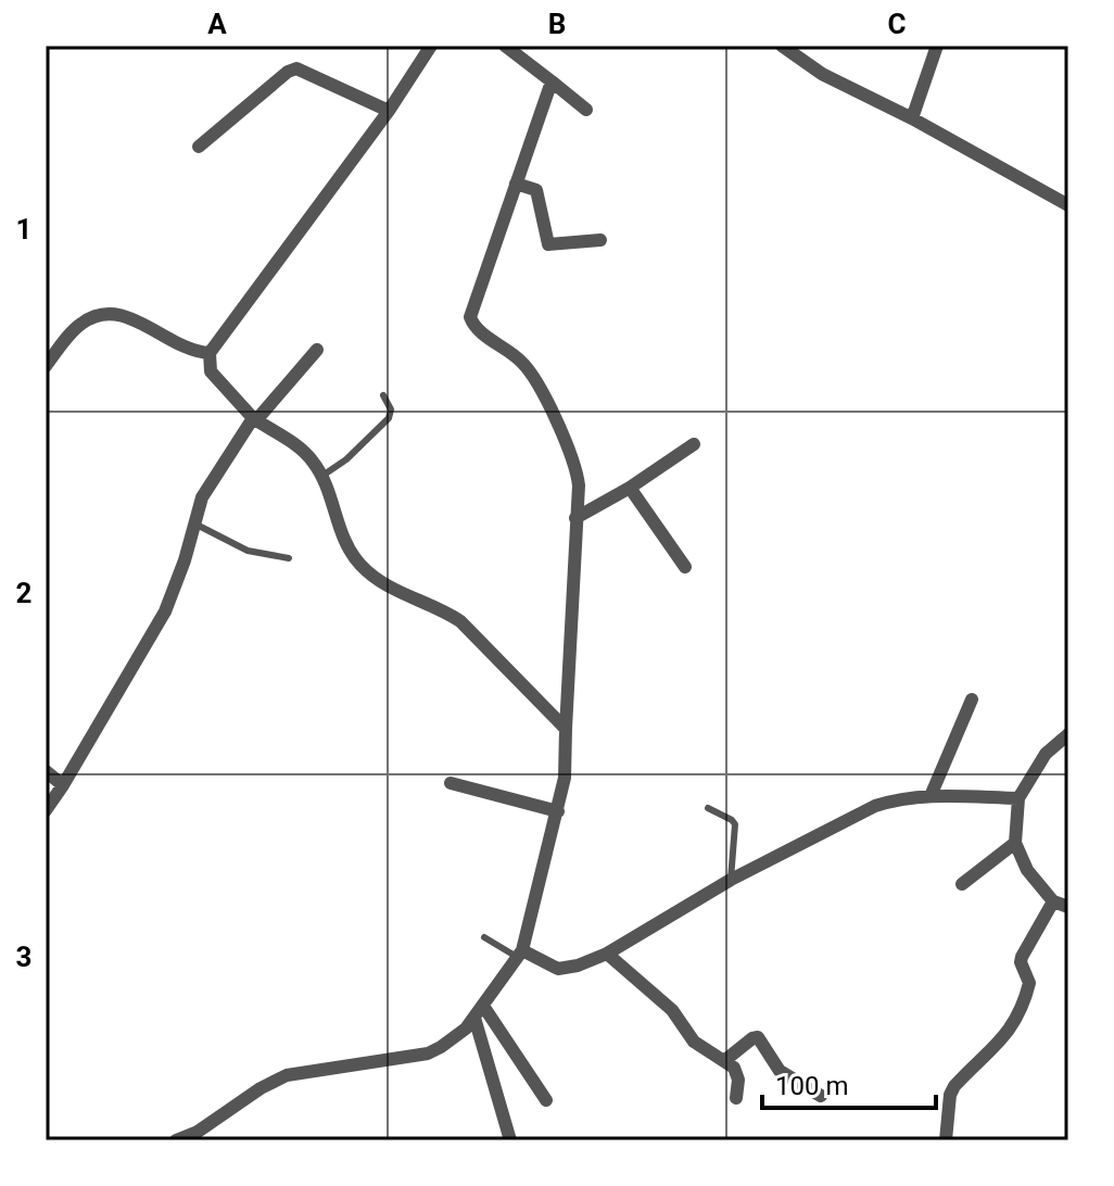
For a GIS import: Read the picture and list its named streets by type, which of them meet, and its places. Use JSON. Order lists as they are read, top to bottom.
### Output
{
  "scale_bar": "100 m",
  "grid": {
    "columns": ["A", "B", "C"],
    "rows": ["1", "2", "3"]
  }
}
